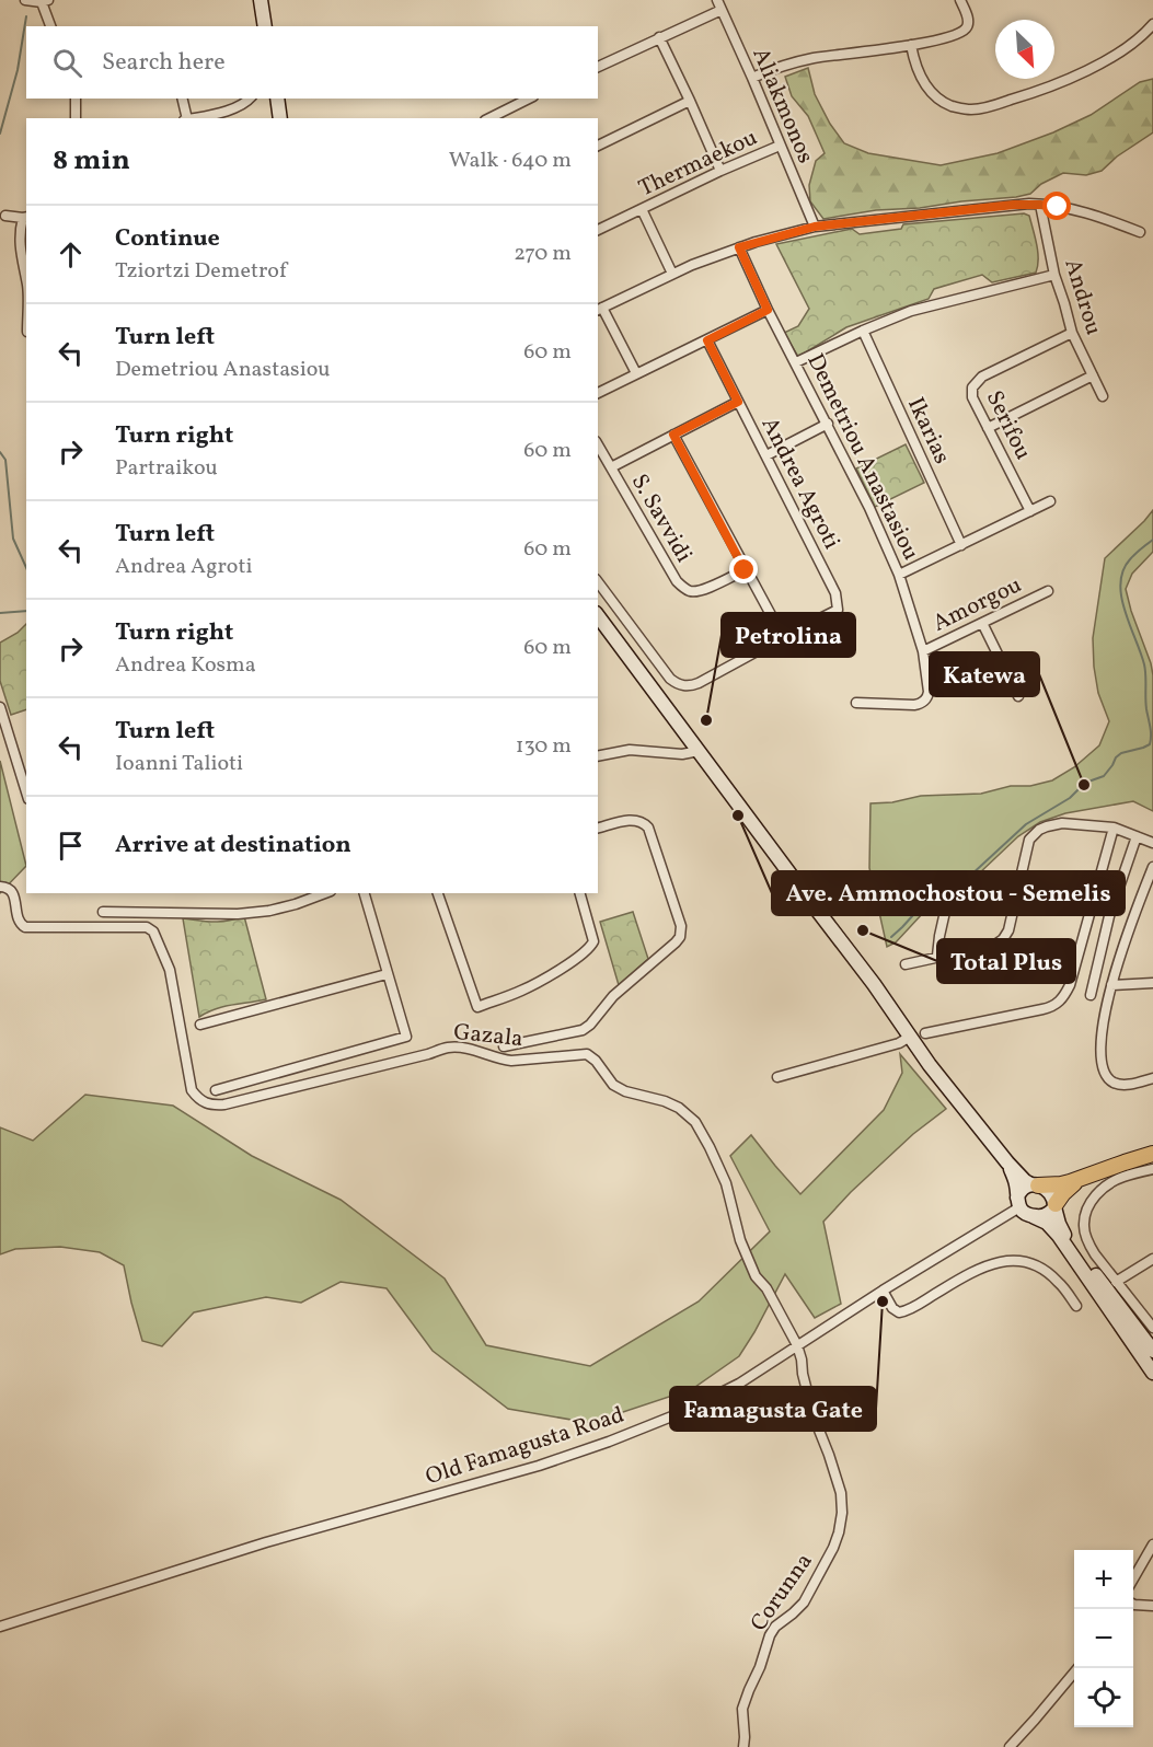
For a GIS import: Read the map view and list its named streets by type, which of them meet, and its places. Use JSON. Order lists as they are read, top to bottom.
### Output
{
  "streets": {
    "street": [
      "Aliakmonos",
      "Thermaekou",
      "Androu",
      "Serifou",
      "Ikarias",
      "Demetriou Anastasiou",
      "Andrea Agroti",
      "S. Savvidi",
      "Amorgou",
      "Gazala",
      "Old Famagusta Road",
      "Corunna"
    ]
  },
  "crossings": [
    ["Aliakmonos", "Thermaekou"],
    ["Androu", "Serifou"],
    ["Demetriou Anastasiou", "Amorgou"],
    ["Gazala", "Old Famagusta Road"],
    ["Gazala", "Corunna"],
    ["Old Famagusta Road", "Corunna"]
  ],
  "places": [
    "Petrolina",
    "Katewa",
    "Ave. Ammochostou - Semelis",
    "Total Plus",
    "Famagusta Gate"
  ],
  "north": "bottom right",
  "page": {
    "search": "Search here",
    "heading": ["8 min", "Walk · 640 m"],
    "list": [
      ["Continue", "Tziortzi Demetrof", "270 m"],
      ["Turn left", "Demetriou Anastasiou", "60 m"],
      ["Turn right", "Partraikou", "60 m"],
      ["Turn left", "Andrea Agroti", "60 m"],
      ["Turn right", "Andrea Kosma", "60 m"],
      ["Turn left", "Ioanni Talioti", "130 m"],
      "Arrive at destination"
    ],
    "map_buttons": ["+", "−"]
  }
}
